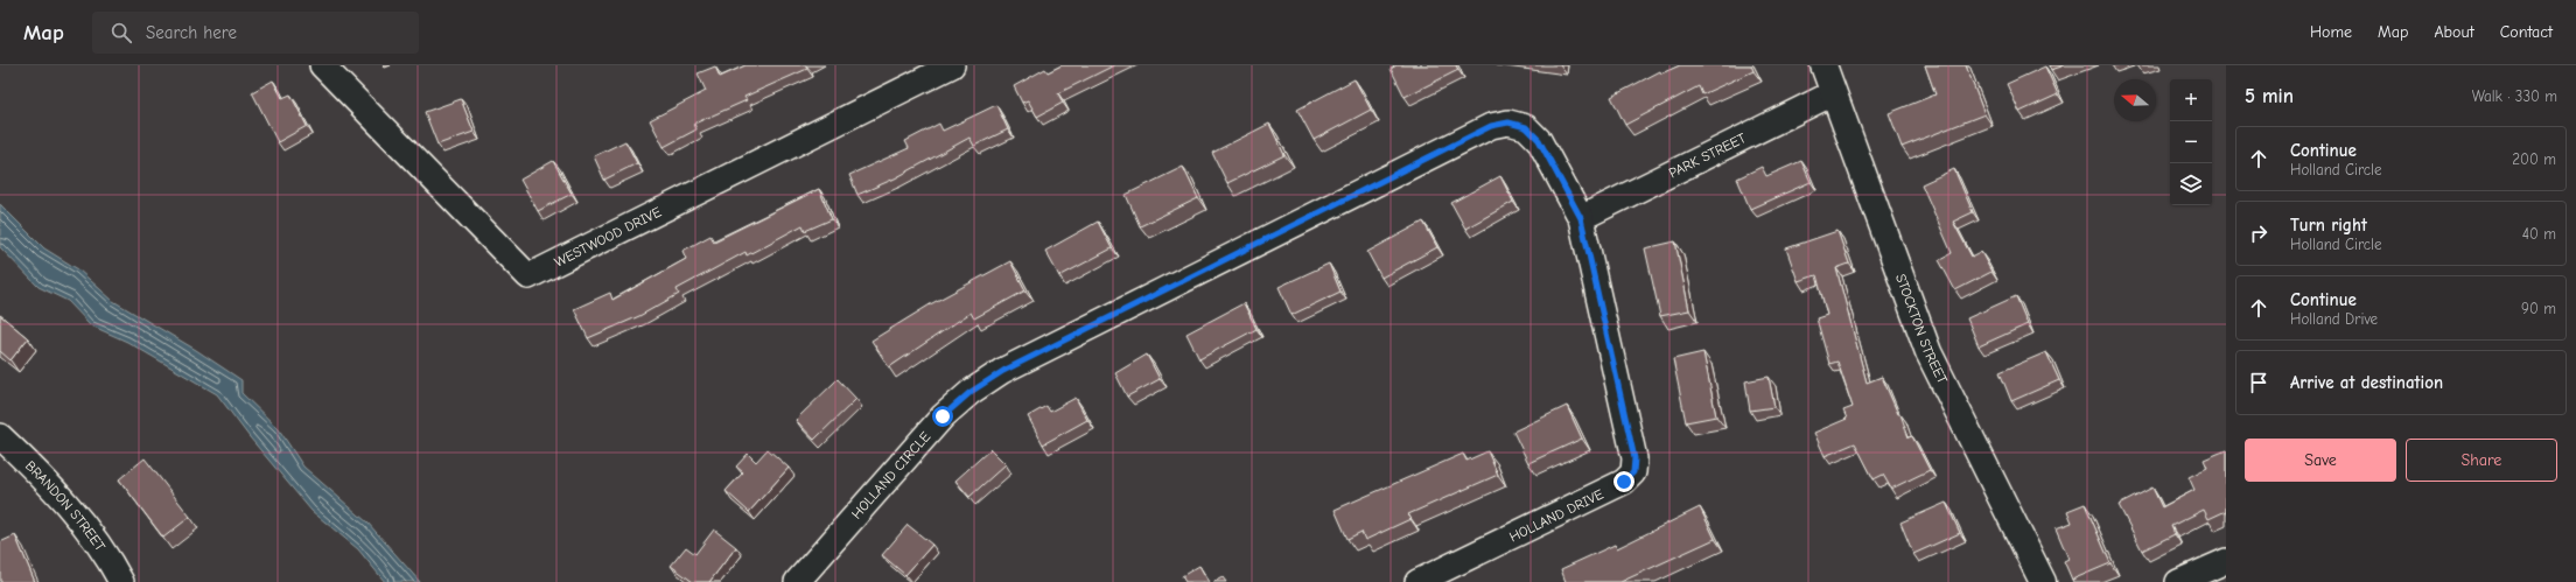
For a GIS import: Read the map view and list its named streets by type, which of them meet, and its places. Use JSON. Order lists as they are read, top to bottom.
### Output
{
  "streets": {
    "street": [
      "PARK STREET",
      "WESTWOOD DRIVE",
      "STOCKTON STREET",
      "HOLLAND CIRCLE",
      "BRANDON STREET",
      "HOLLAND DRIVE"
    ]
  },
  "crossings": [
    ["PARK STREET", "STOCKTON STREET"],
    ["PARK STREET", "HOLLAND CIRCLE"],
    ["PARK STREET", "HOLLAND DRIVE"],
    ["HOLLAND CIRCLE", "HOLLAND DRIVE"]
  ],
  "north": "left",
  "page": {
    "header": "Map",
    "search": "Search here",
    "nav": [
      "Home",
      "Map",
      "About",
      "Contact"
    ],
    "heading": ["5 min", "Walk · 330 m"],
    "map_buttons": ["+", "−"],
    "list": [
      ["Continue", "Holland Circle", "200 m"],
      ["Turn right", "Holland Circle", "40 m"],
      ["Continue", "Holland Drive", "90 m"],
      "Arrive at destination"
    ],
    "buttons": ["Save", "Share"]
  }
}
